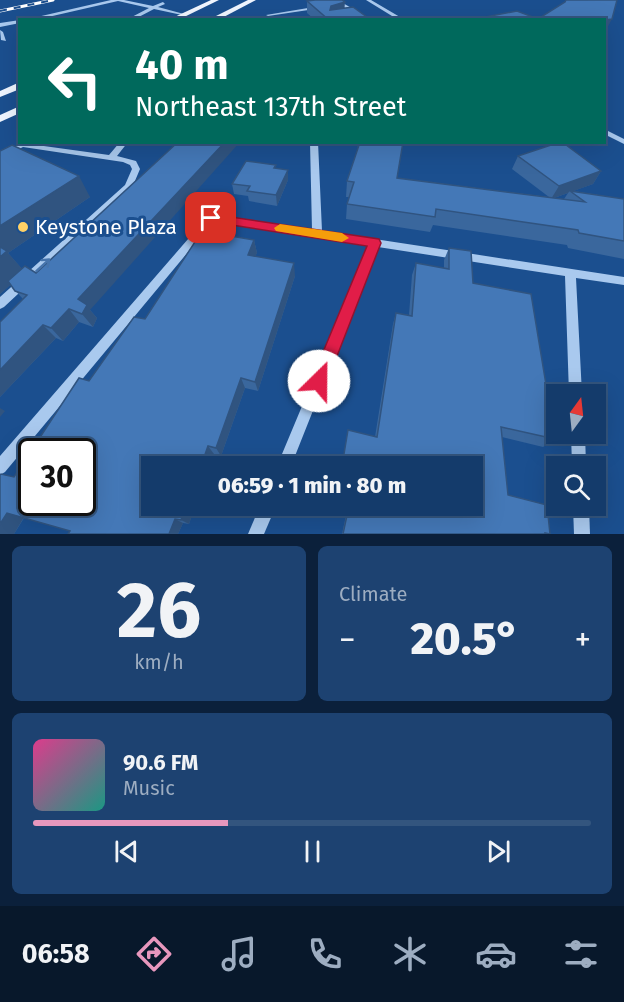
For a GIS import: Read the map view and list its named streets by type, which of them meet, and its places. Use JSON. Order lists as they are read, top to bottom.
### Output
{
  "places": ["Keystone Plaza"],
  "north": "top",
  "page": {
    "turn": ["40 m", "Northeast 137th Street"],
    "limit": "30",
    "trip": "06:59 · 1 min · 80 m",
    "tile": [
      ["26", "km/h"],
      "Climate"
    ],
    "heat": ["−", "20.5°", "+"],
    "song": ["90.6 FM", "Music"],
    "tabs": "06:58"
  }
}
